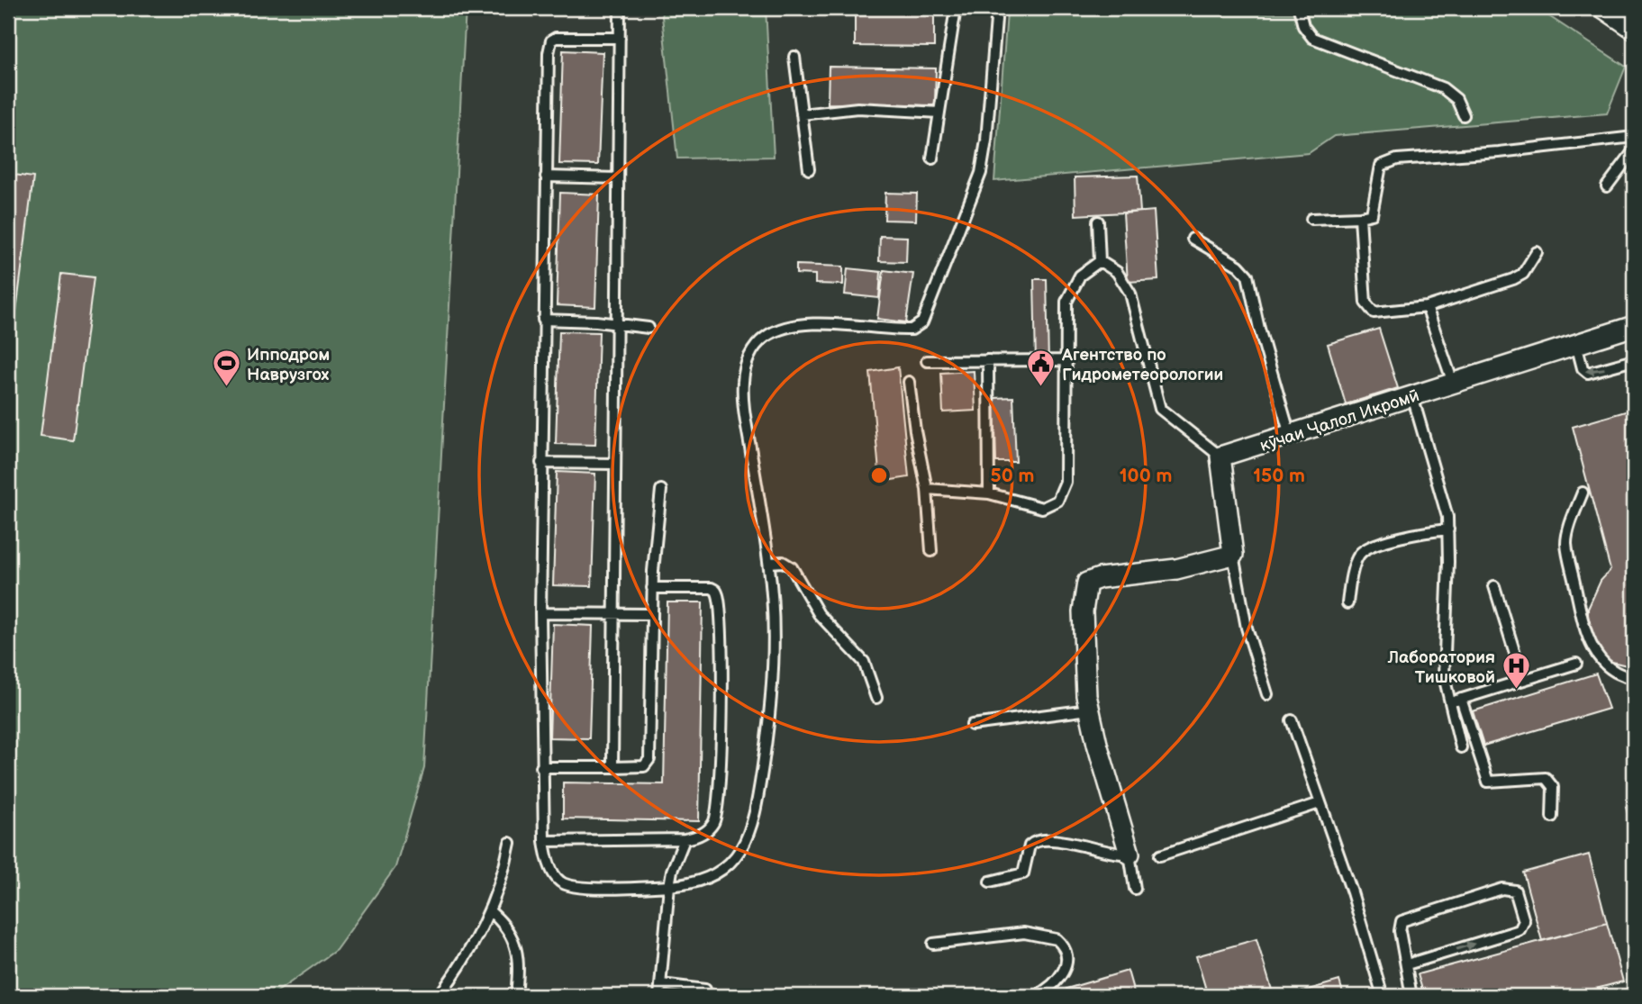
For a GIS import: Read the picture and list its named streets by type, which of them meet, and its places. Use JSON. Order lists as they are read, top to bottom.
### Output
{
  "streets": {
    "street": ["кӯчаи Ҷалол Икромӣ"]
  },
  "places": {
    "sports": ["Ипподром Наврузгох"],
    "public building": ["Агентство по Гидрометеорологии"],
    "hospital": ["Лаборатория Тишковой"]
  },
  "rings": ["50 m", "100 m", "150 m"]
}
